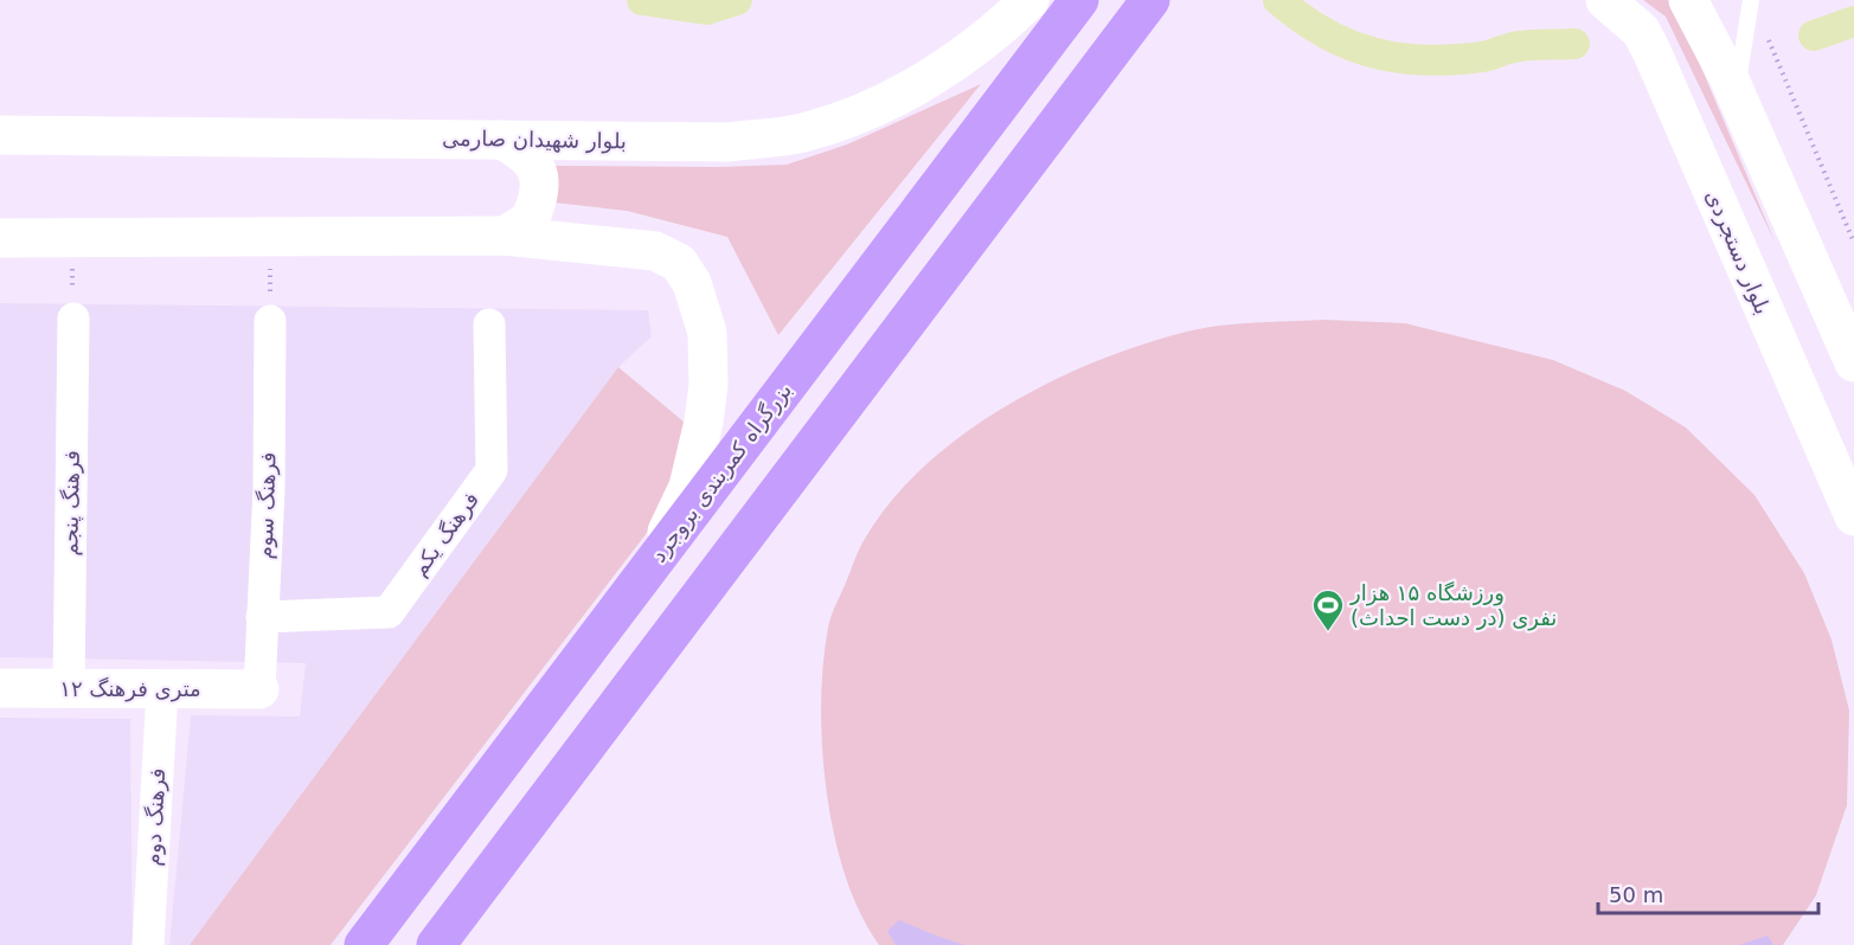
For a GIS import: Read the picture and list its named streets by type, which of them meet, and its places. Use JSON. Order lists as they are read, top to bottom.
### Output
{
  "streets": {
    "highway": ["بزرگراه کمربندی بروجرد"],
    "street": [
      "بلوار شهیدان صارمی",
      "بلوار دستجردی",
      "فرهنگ پنجم",
      "فرهنگ سوم",
      "فرهنگ یکم",
      "۱۲ متری فرهنگ",
      "فرهنگ دوم"
    ]
  },
  "crossings": [
    ["فرهنگ پنجم", "۱۲ متری فرهنگ"],
    ["فرهنگ سوم", "فرهنگ یکم"],
    ["فرهنگ سوم", "۱۲ متری فرهنگ"],
    ["۱۲ متری فرهنگ", "فرهنگ دوم"]
  ],
  "places": {
    "sports": ["ورزشگاه ۱۵ هزار نفری (در دست احداث)"]
  },
  "scale_bar": "50 m"
}
